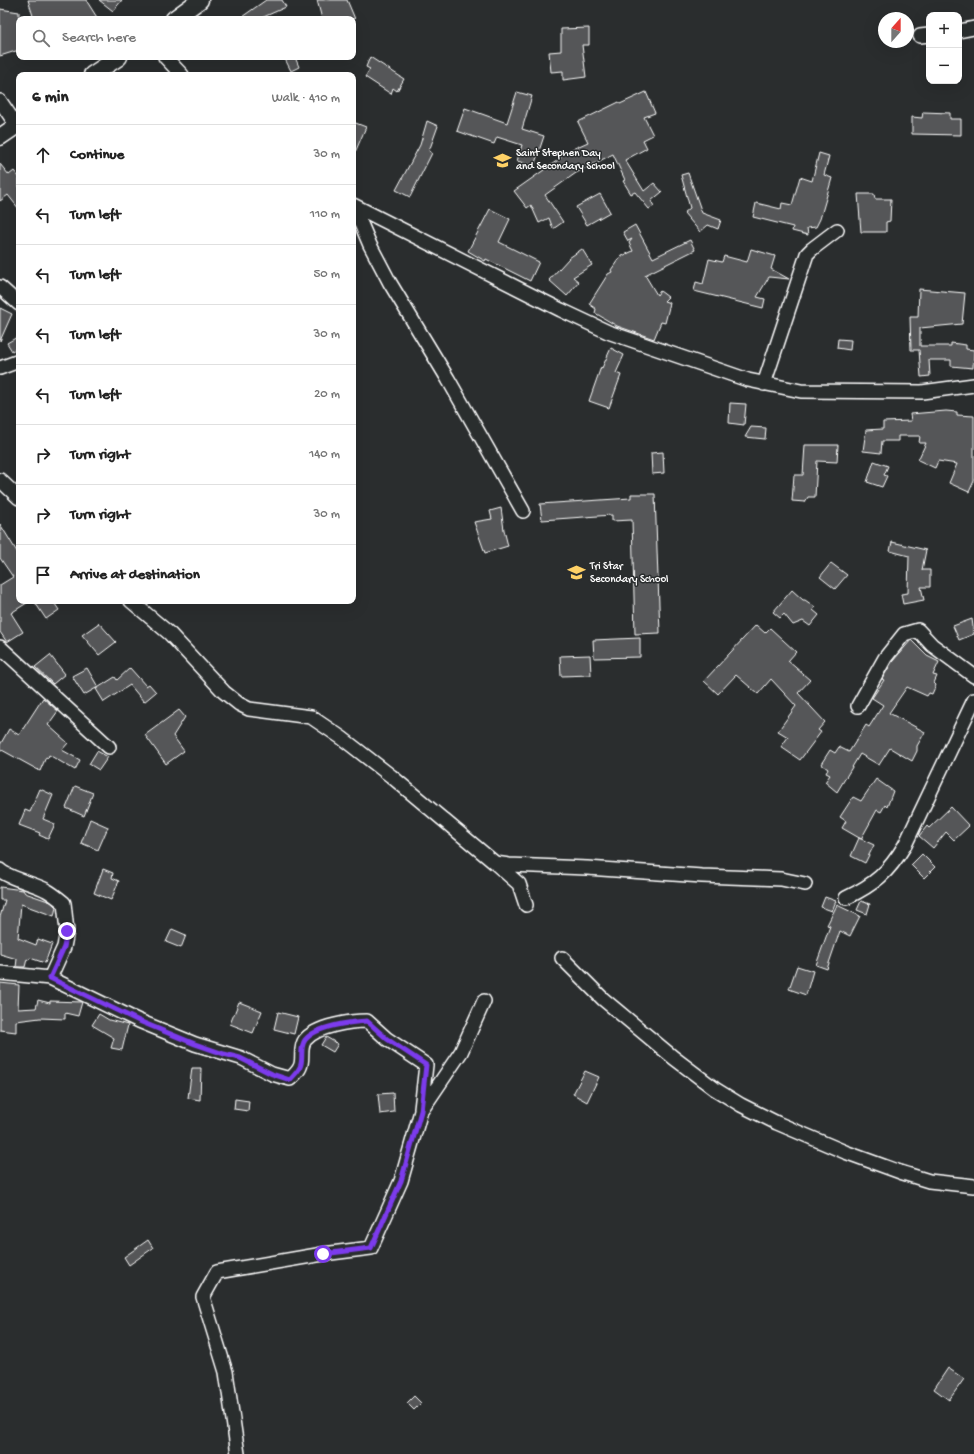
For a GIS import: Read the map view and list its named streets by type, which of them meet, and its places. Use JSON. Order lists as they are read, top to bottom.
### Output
{
  "places": {
    "school or university": ["Saint Stephen Day and Secondary School", "Tri Star Secondary School"]
  },
  "north": "top",
  "page": {
    "map_buttons": ["+", "−"],
    "search": "Search here",
    "heading": ["6 min", "Walk · 410 m"],
    "list": [
      ["Continue", "30 m"],
      ["Turn left", "110 m"],
      ["Turn left", "50 m"],
      ["Turn left", "30 m"],
      ["Turn left", "20 m"],
      ["Turn right", "140 m"],
      ["Turn right", "30 m"],
      "Arrive at destination"
    ]
  }
}
